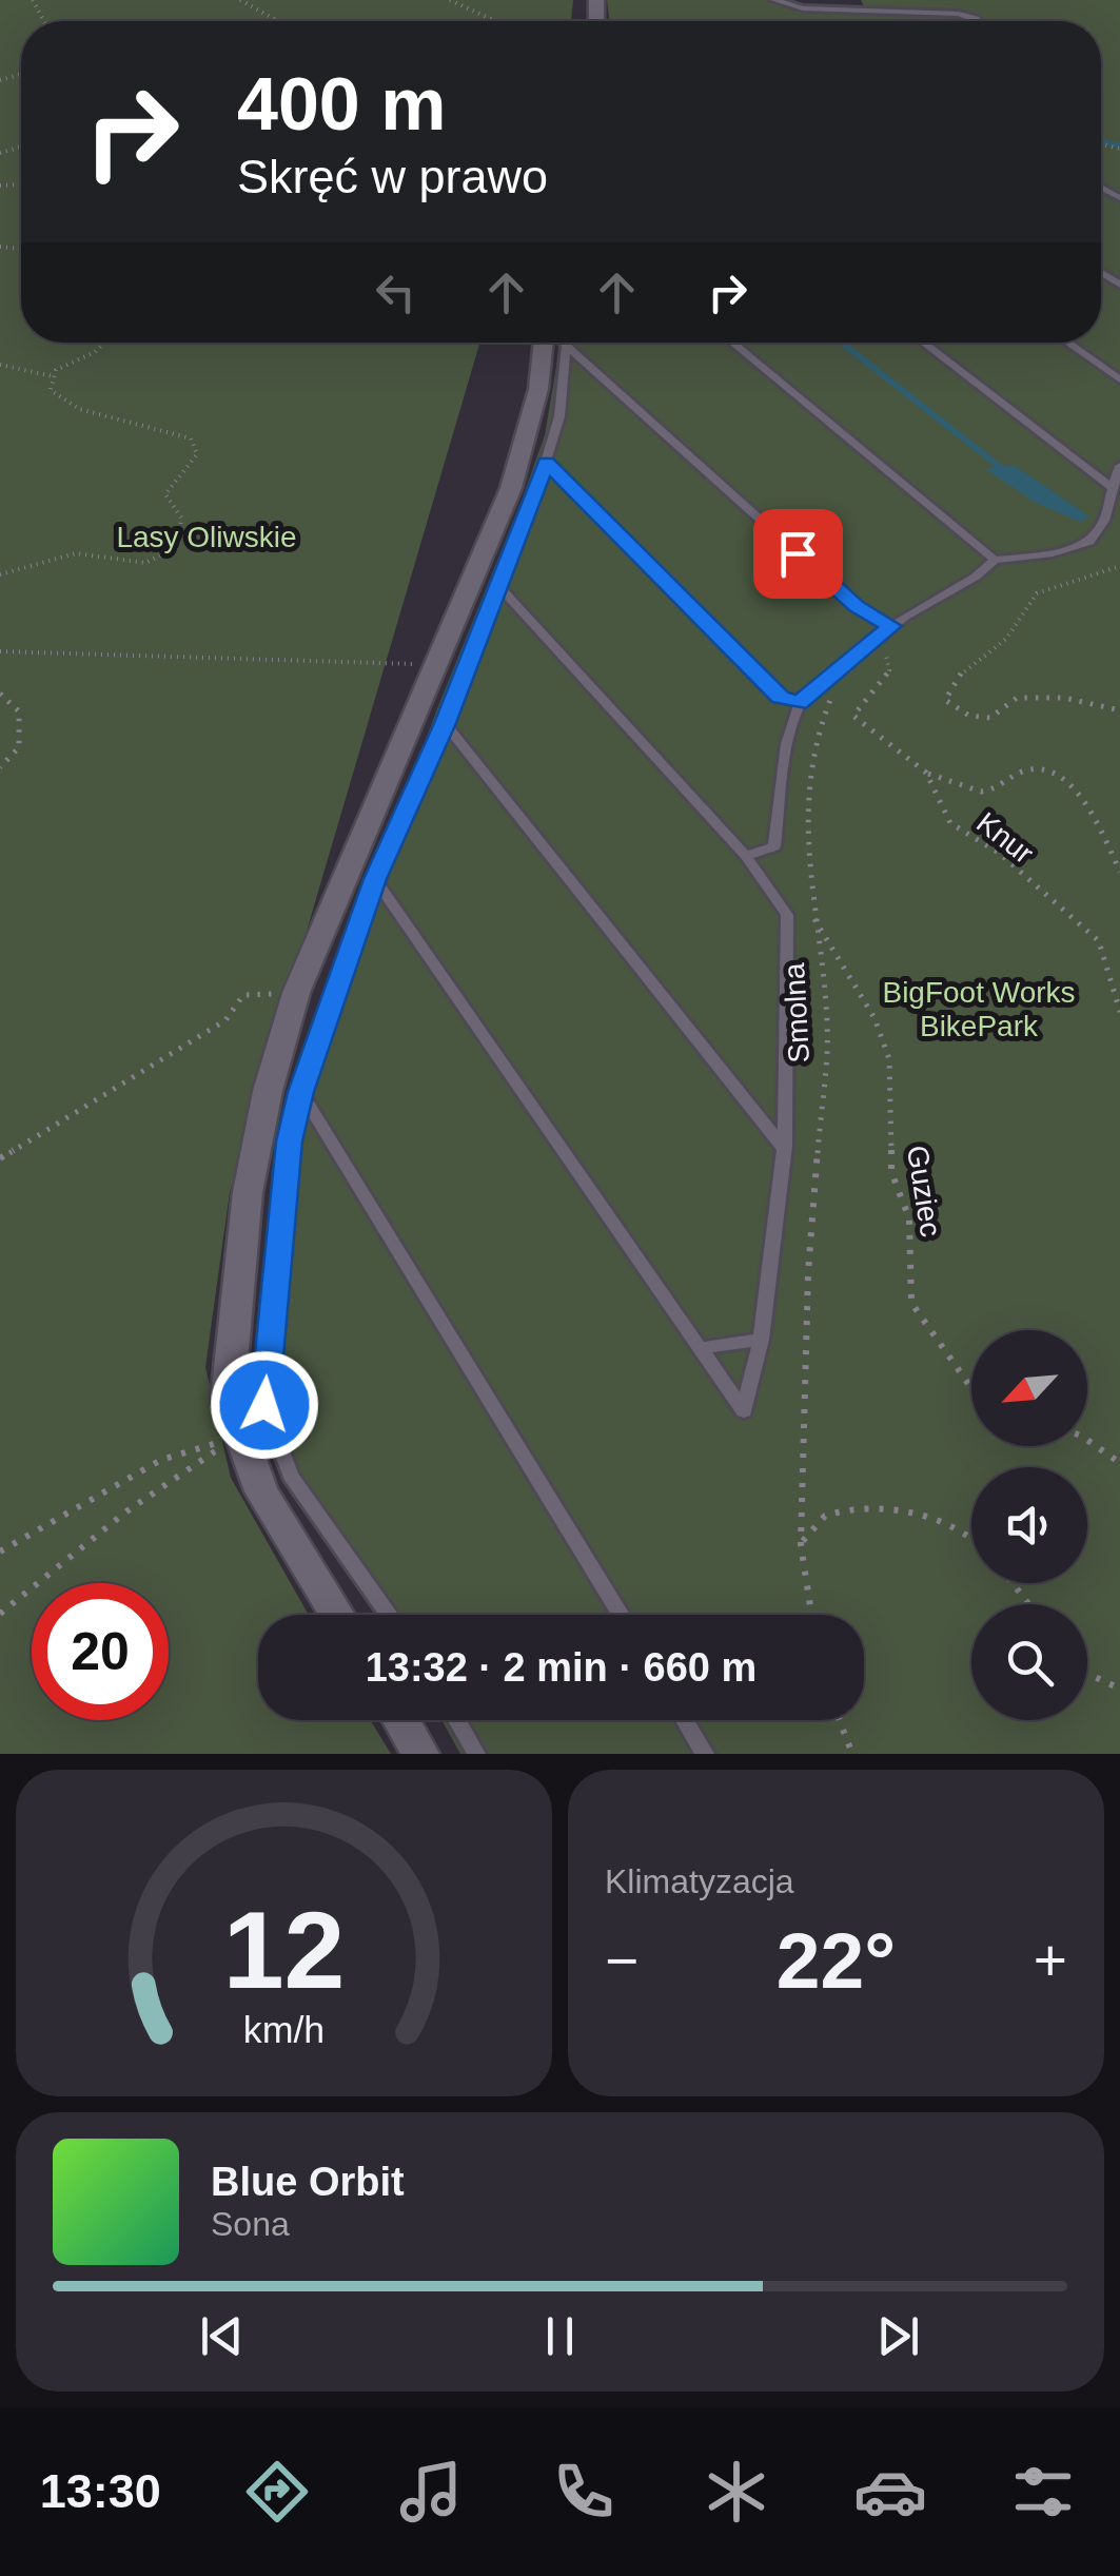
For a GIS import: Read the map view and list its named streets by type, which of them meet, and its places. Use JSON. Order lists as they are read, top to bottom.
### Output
{
  "streets": {
    "path": ["Knur", "Smolna", "Guziec"]
  },
  "crossings": [
    ["Smolna", "Guziec"]
  ],
  "parks": ["Lasy Oliwskie", "BigFoot Works BikePark"],
  "north": "bottom left",
  "page": {
    "turn": ["400 m", "Skręć w prawo"],
    "limit": "20",
    "trip": "13:32 · 2 min · 660 m",
    "tile": "Klimatyzacja",
    "heat": ["−", "22°", "+"],
    "song": ["Blue Orbit", "Sona"],
    "tabs": "13:30",
    "gauge": ["12", "km/h"]
  }
}
